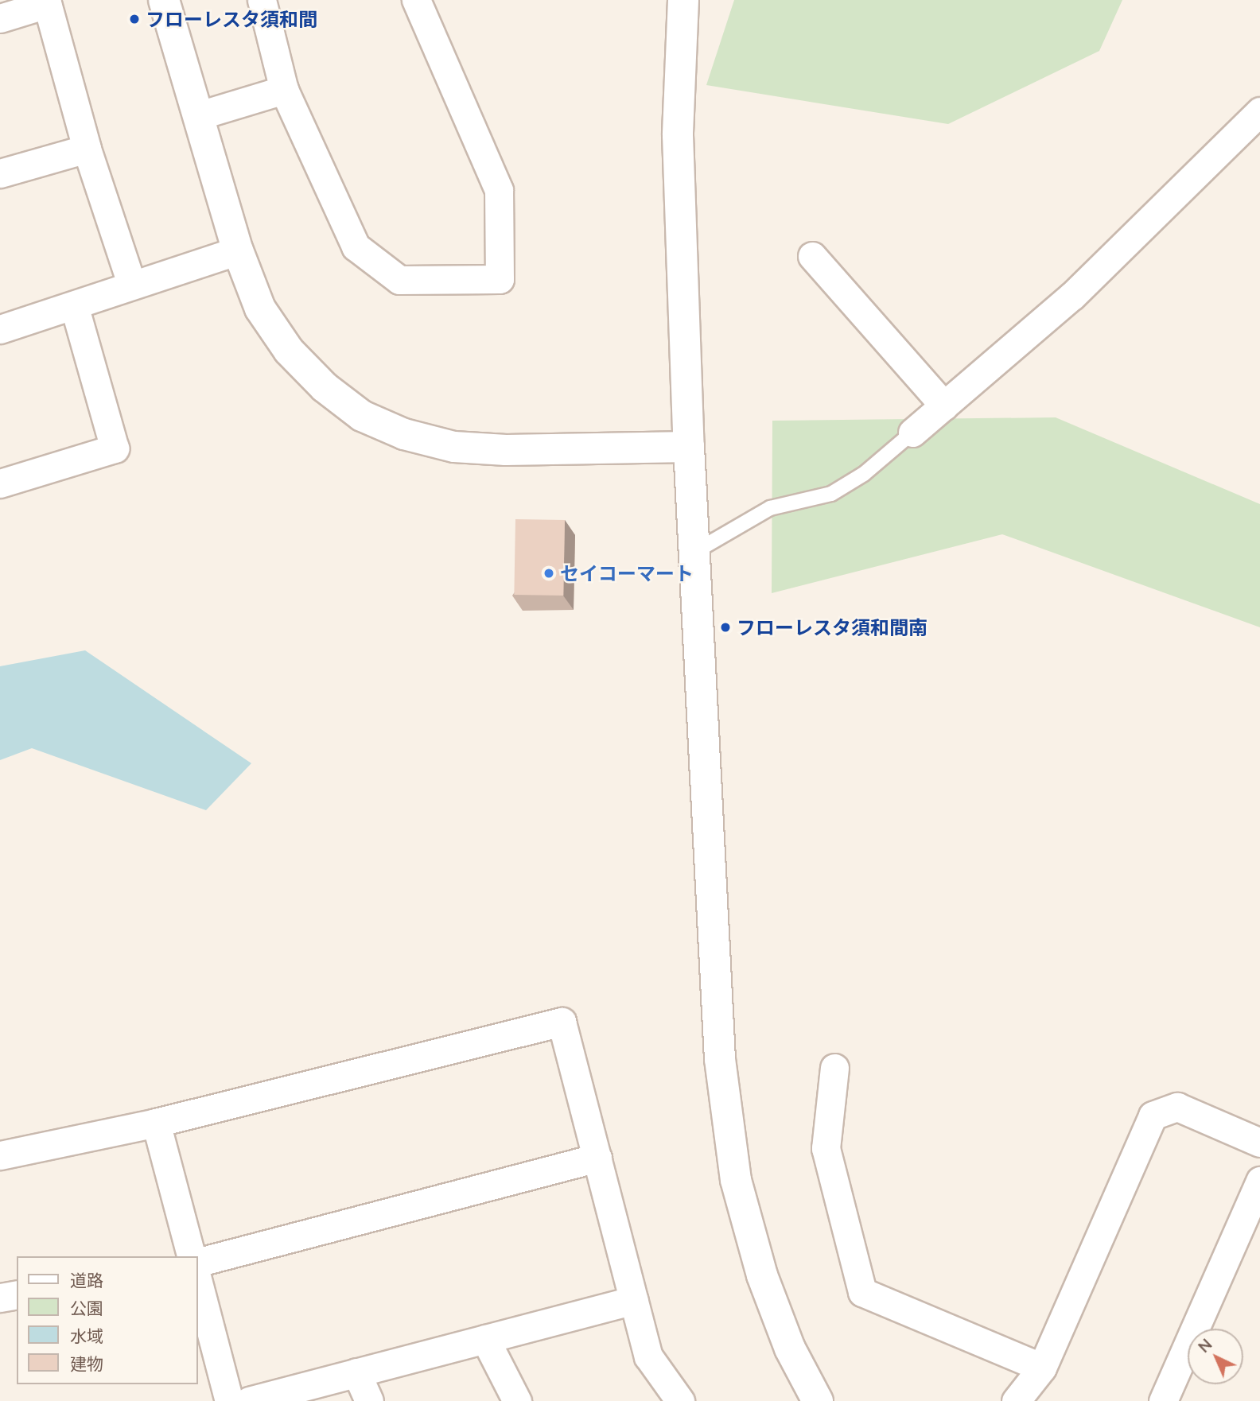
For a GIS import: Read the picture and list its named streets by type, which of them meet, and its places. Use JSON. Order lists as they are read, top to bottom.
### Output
{
  "places": ["フローレスタ須和間", "セイコーマート", "フローレスタ須和間南"],
  "legend": [
    "道路",
    "公園",
    "水域",
    "建物"
  ],
  "north": "top left"
}
